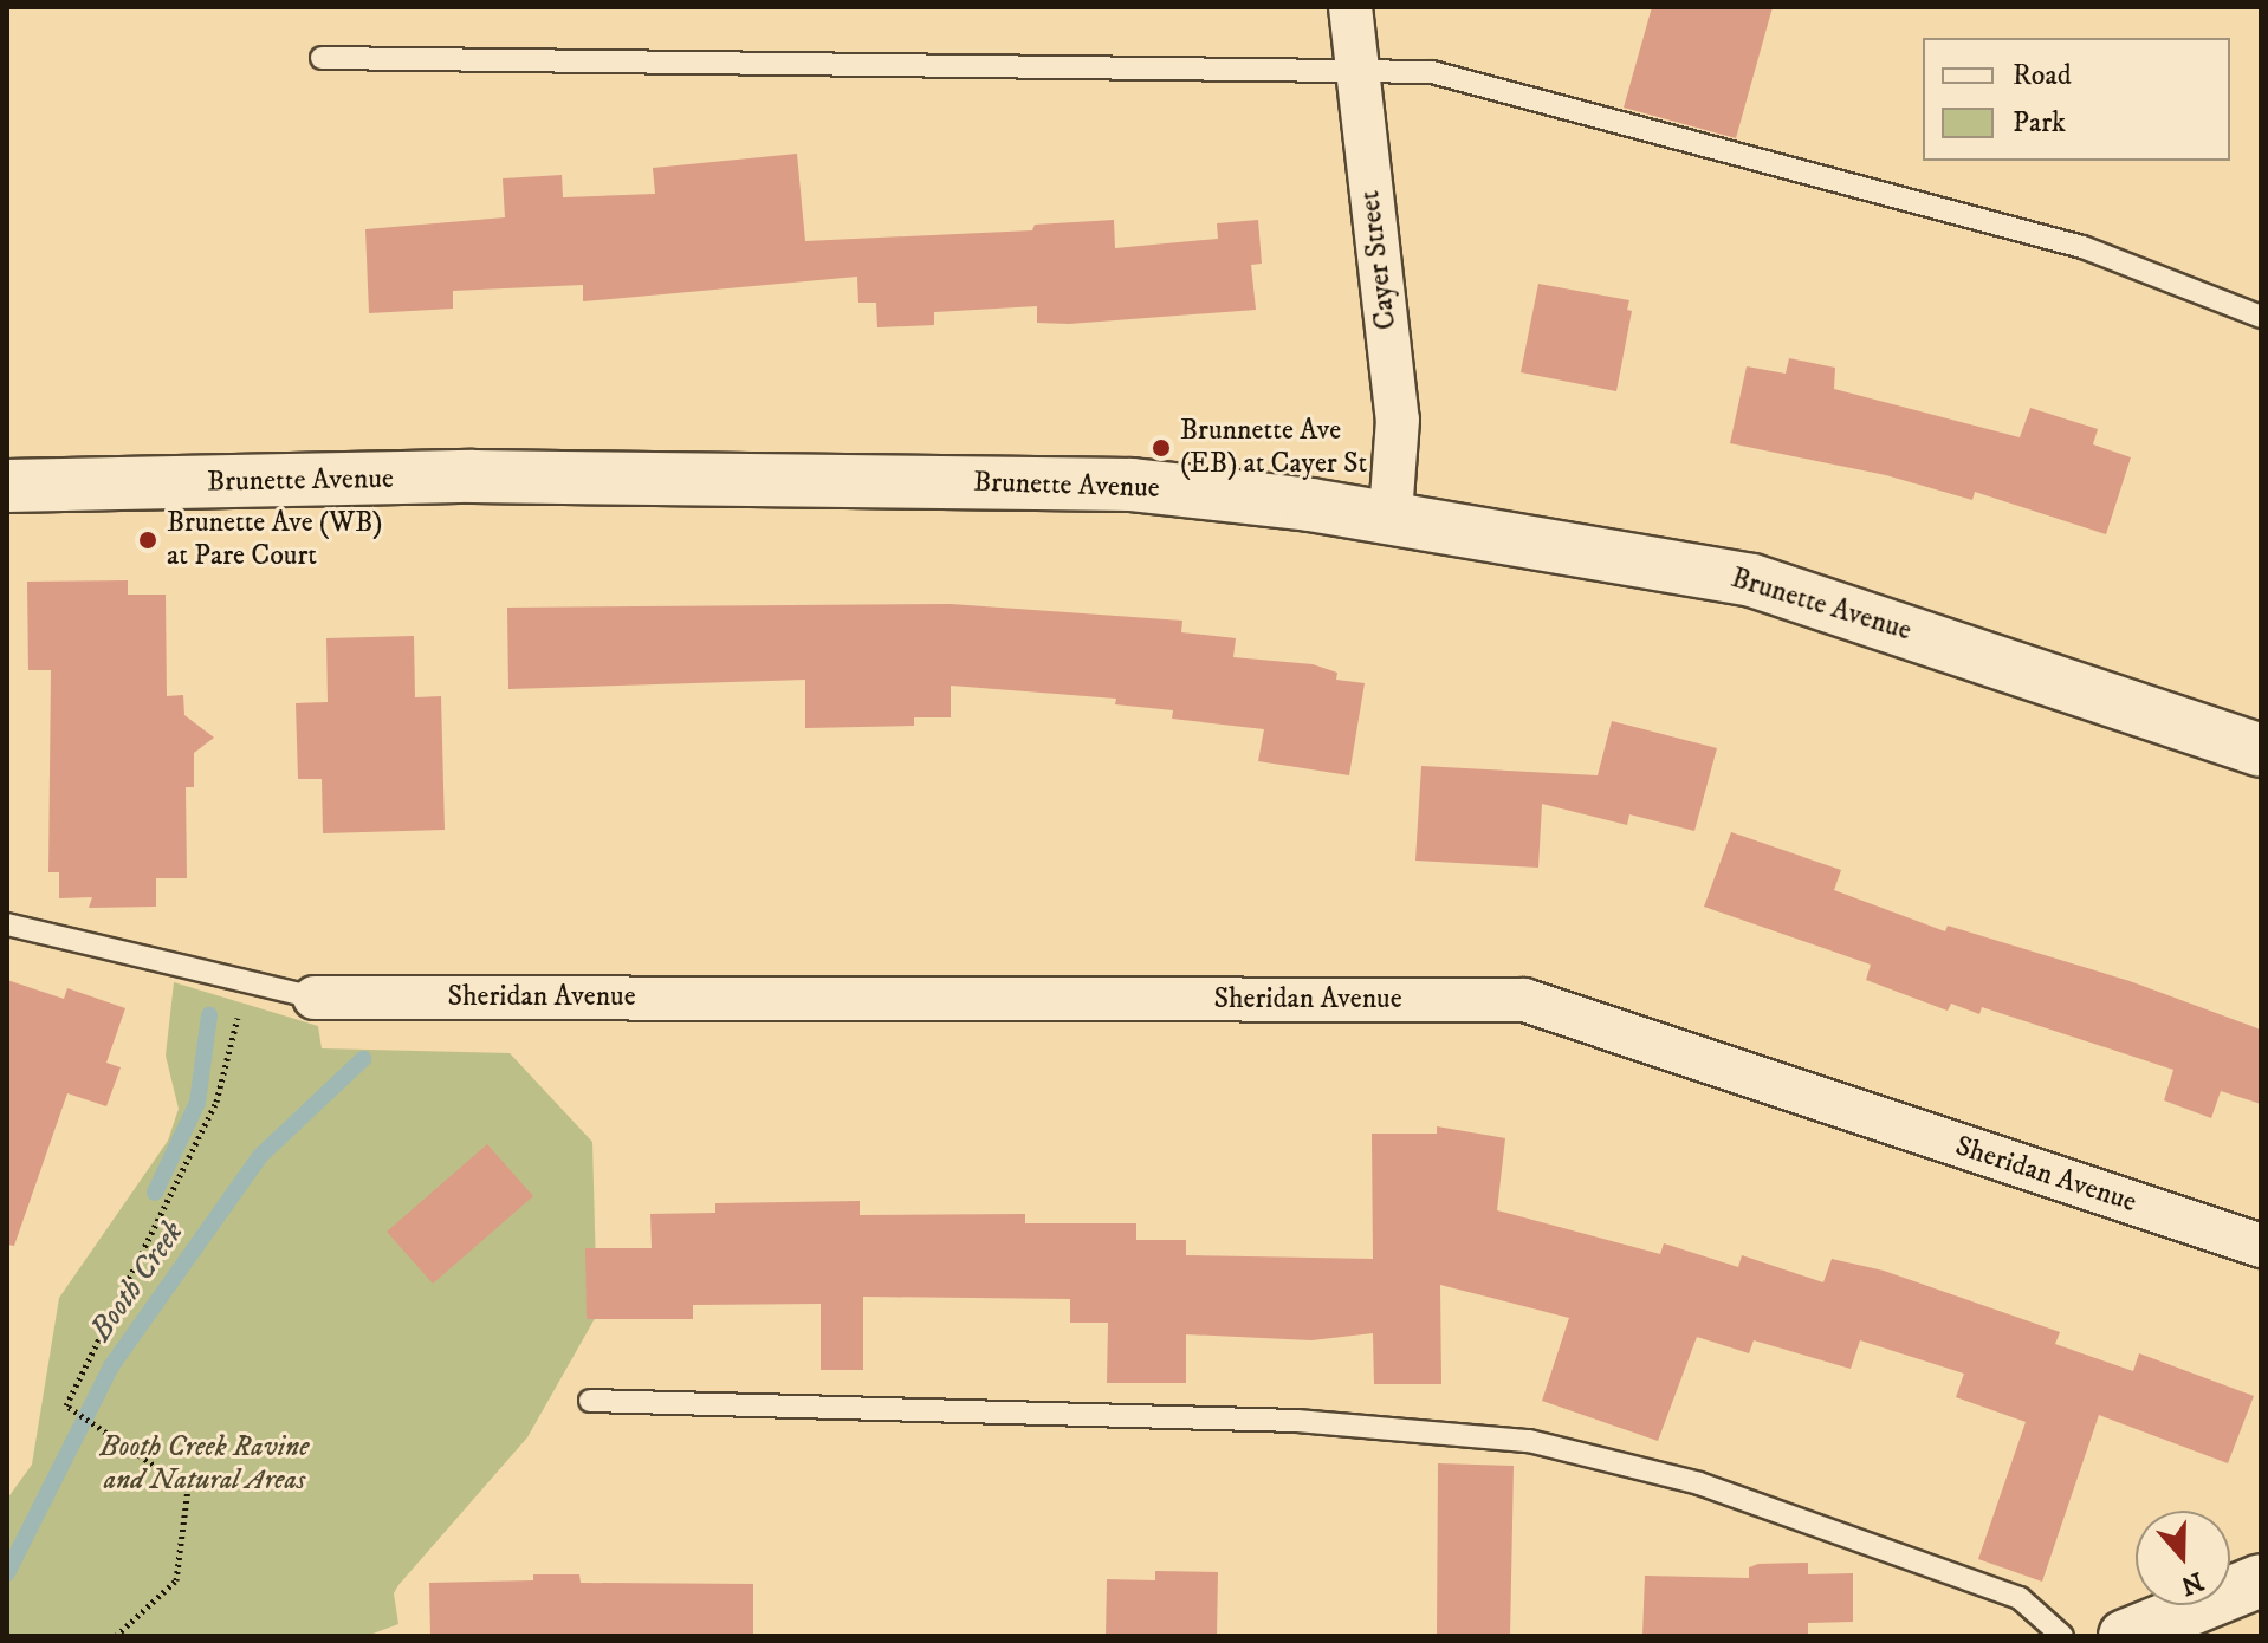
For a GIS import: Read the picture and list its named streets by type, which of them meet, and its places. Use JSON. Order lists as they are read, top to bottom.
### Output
{
  "streets": {
    "main road": ["Brunette Avenue"],
    "street": ["Cayer Street", "Sheridan Avenue"]
  },
  "crossings": [
    ["Cayer Street", "Brunette Avenue"]
  ],
  "water": ["Booth Creek"],
  "parks": ["Booth Creek Ravine and Natural Areas"],
  "places": ["Brunnette Ave (EB) at Cayer St", "Brunette Ave (WB) at Pare Court"],
  "legend": ["Road", "Park"],
  "north": "bottom"
}
